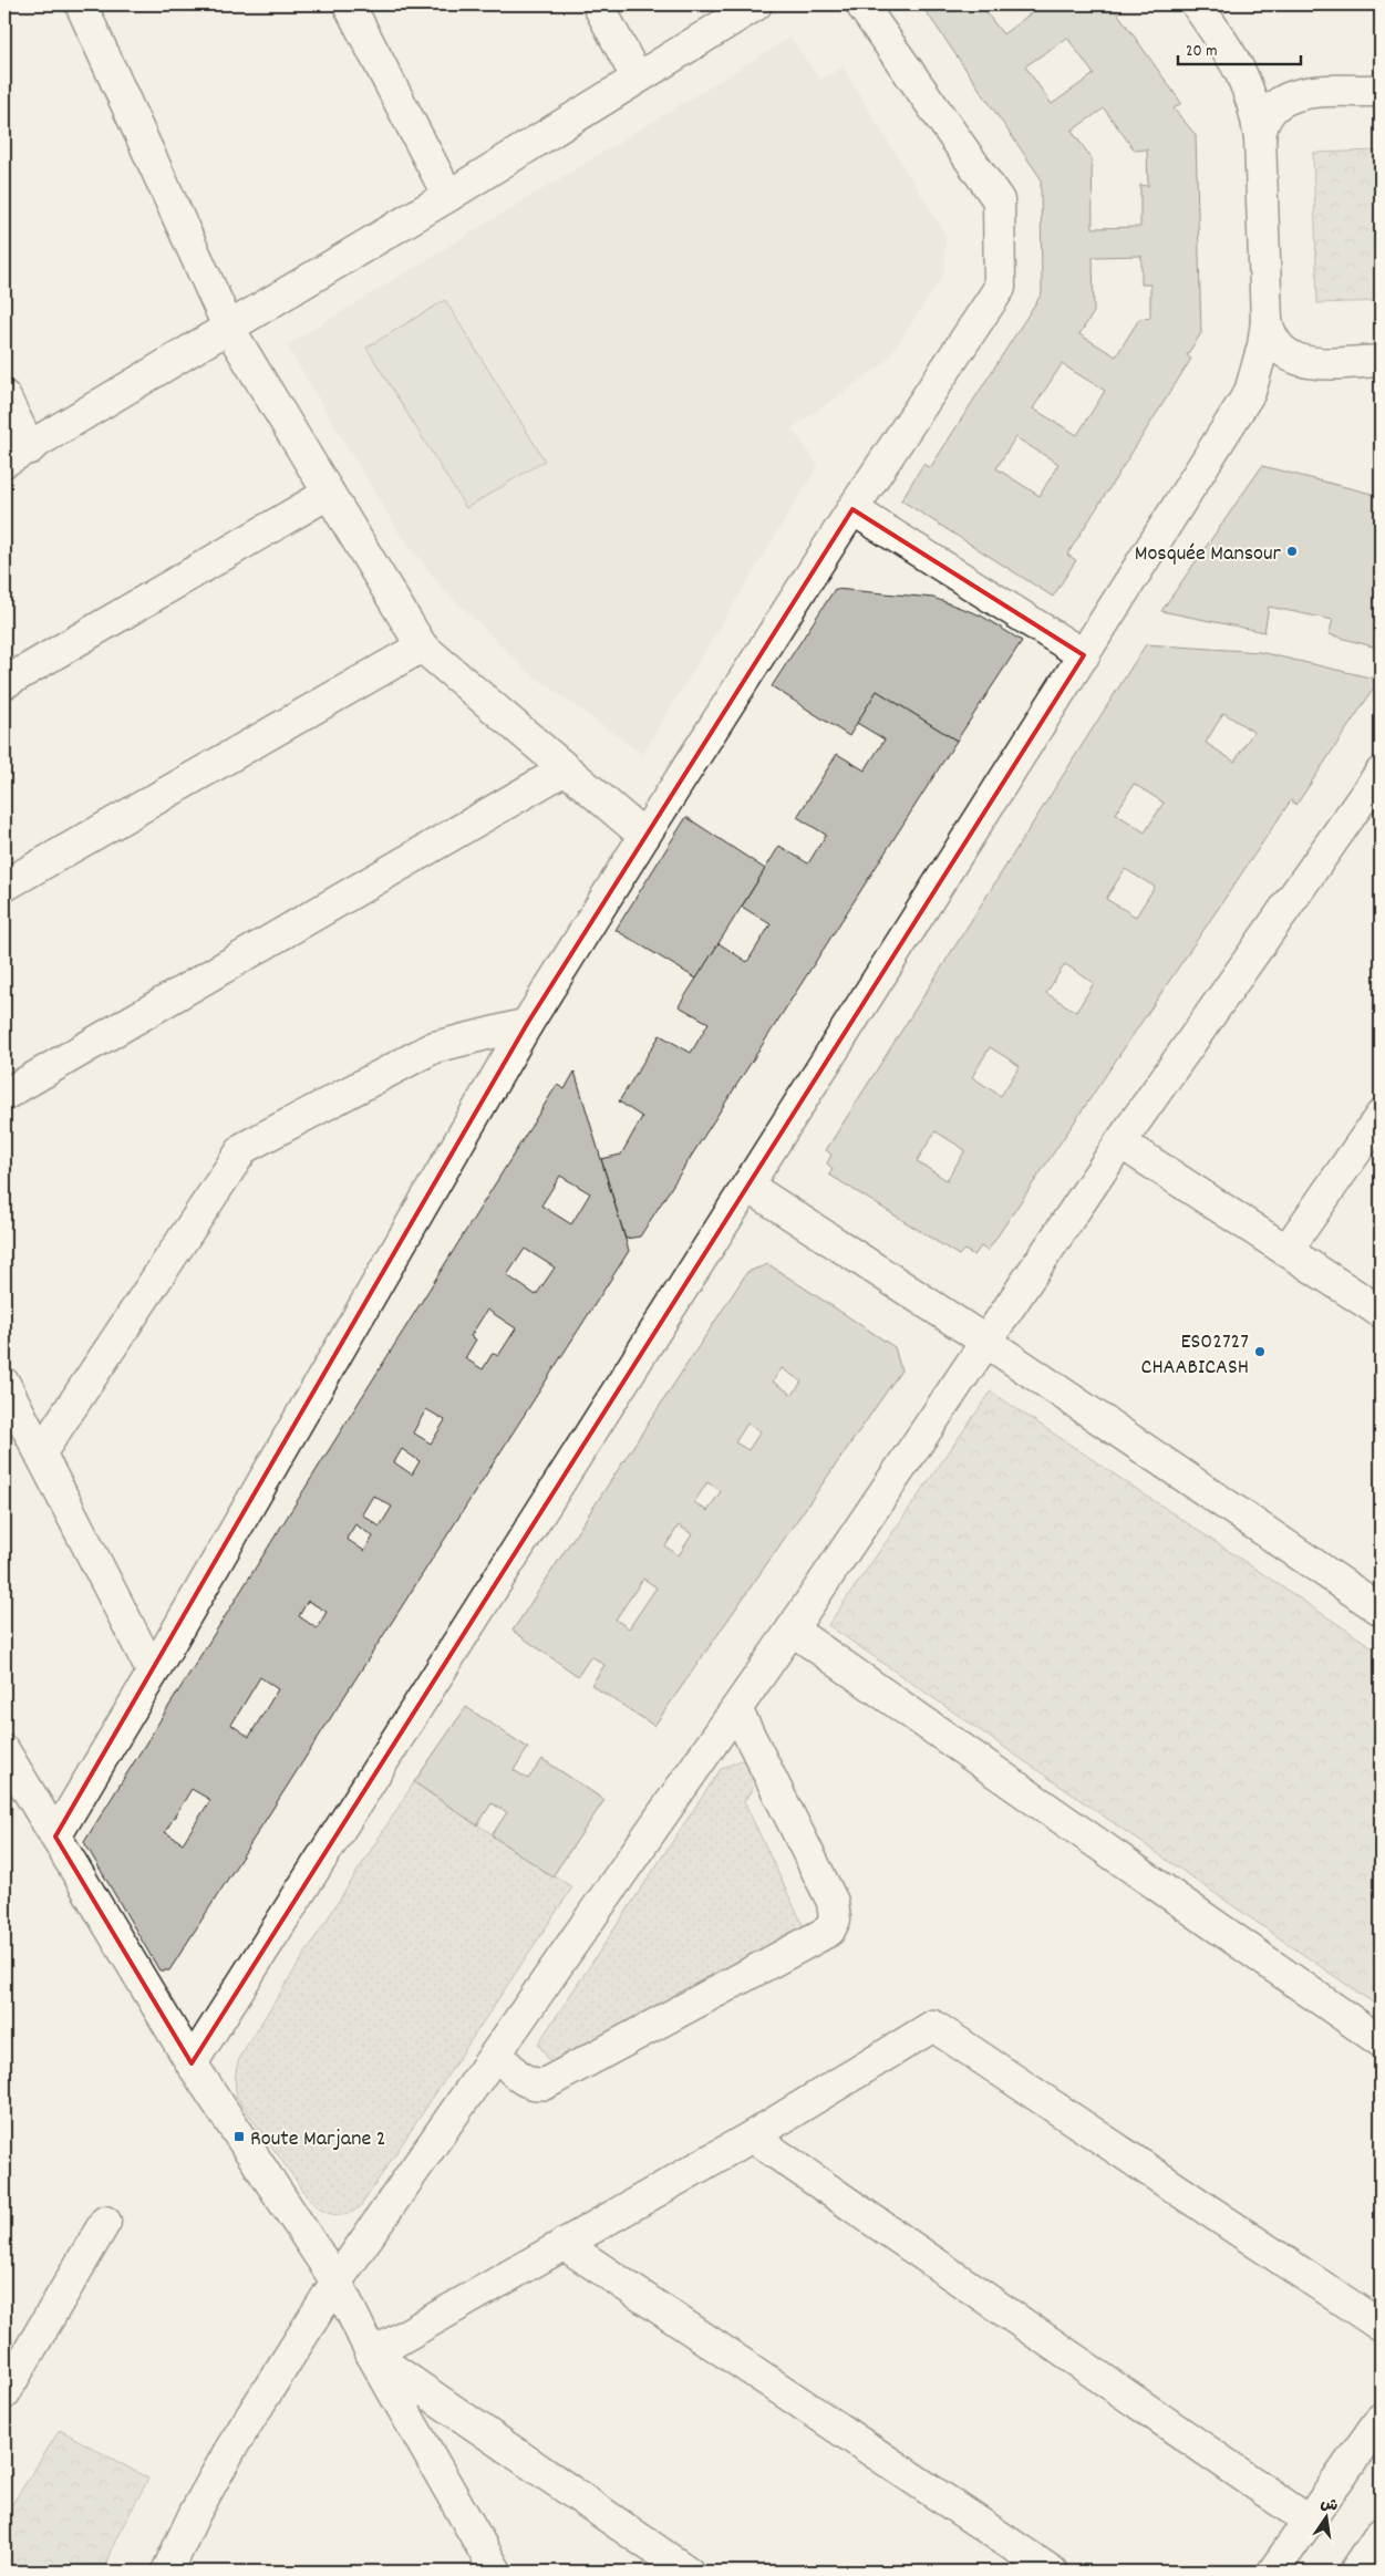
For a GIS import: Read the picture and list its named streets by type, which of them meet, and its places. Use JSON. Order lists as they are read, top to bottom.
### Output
{
  "places": {
    "other": ["Mosquée Mansour", "ES02727 CHAABICASH"],
    "transit": ["Route Marjane 2"]
  },
  "scale_bar": "20 m",
  "north": "top"
}
